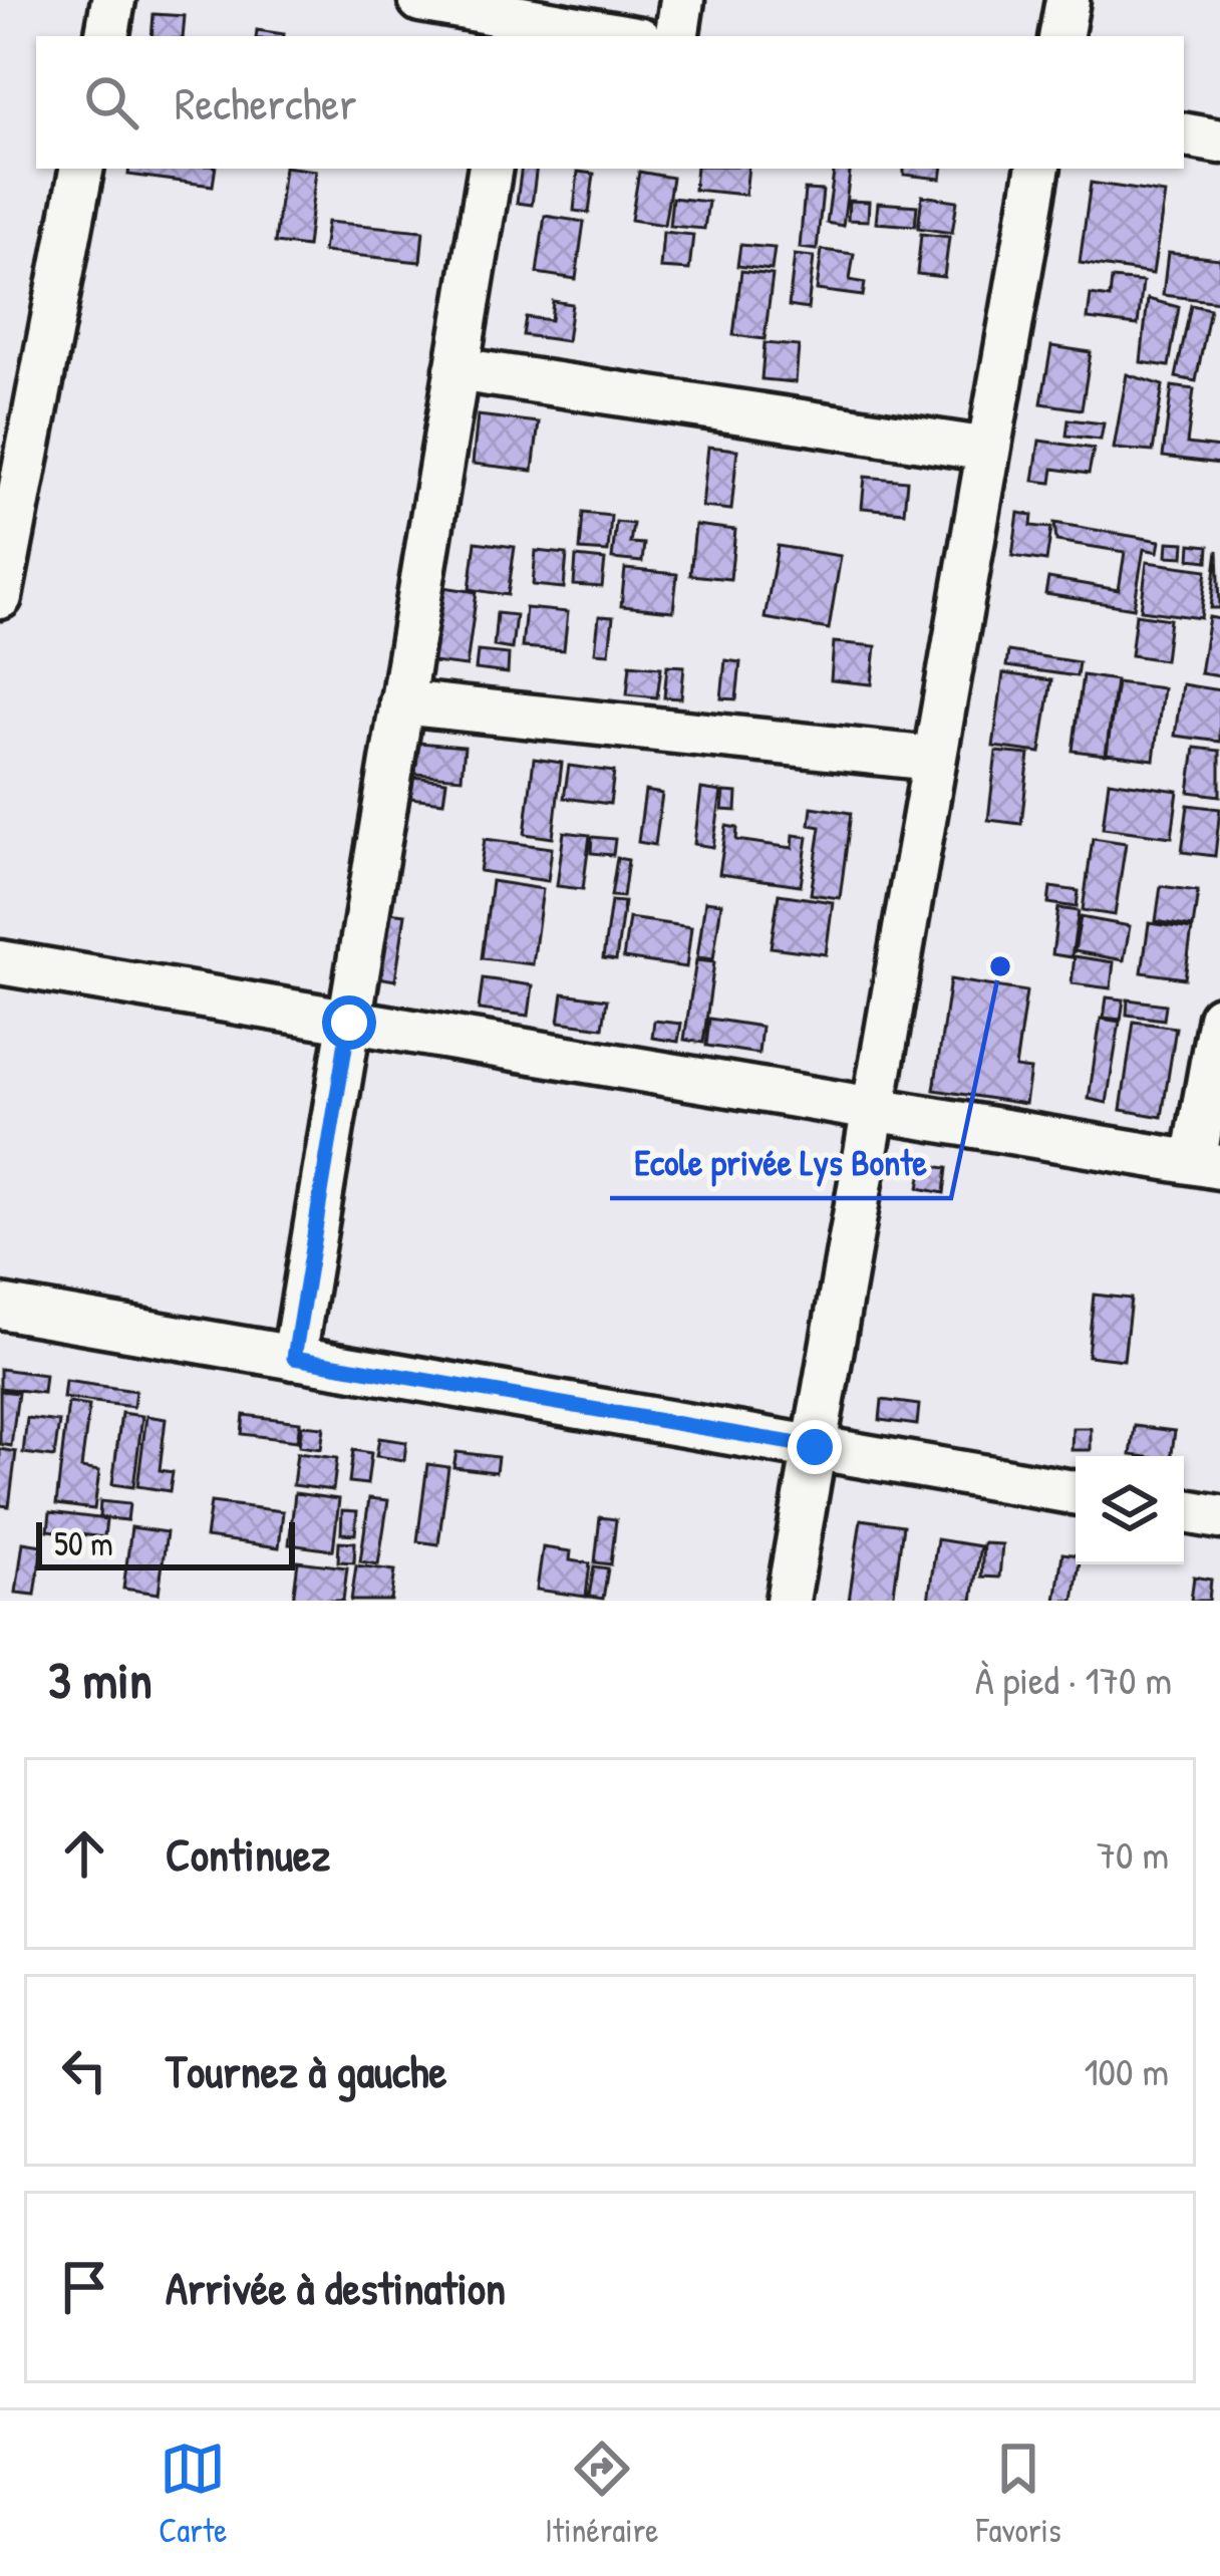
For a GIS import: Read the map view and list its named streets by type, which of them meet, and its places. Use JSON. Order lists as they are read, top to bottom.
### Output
{
  "places": ["Ecole privée Lys Bonte"],
  "scale_bar": "50 m",
  "page": {
    "search": "Rechercher",
    "scale": "50 m",
    "heading": ["3 min", "À pied · 170 m"],
    "list": [
      ["Continuez", "70 m"],
      ["Tournez à gauche", "100 m"],
      "Arrivée à destination"
    ],
    "nav": ["Carte", "Itinéraire", "Favoris"]
  }
}
